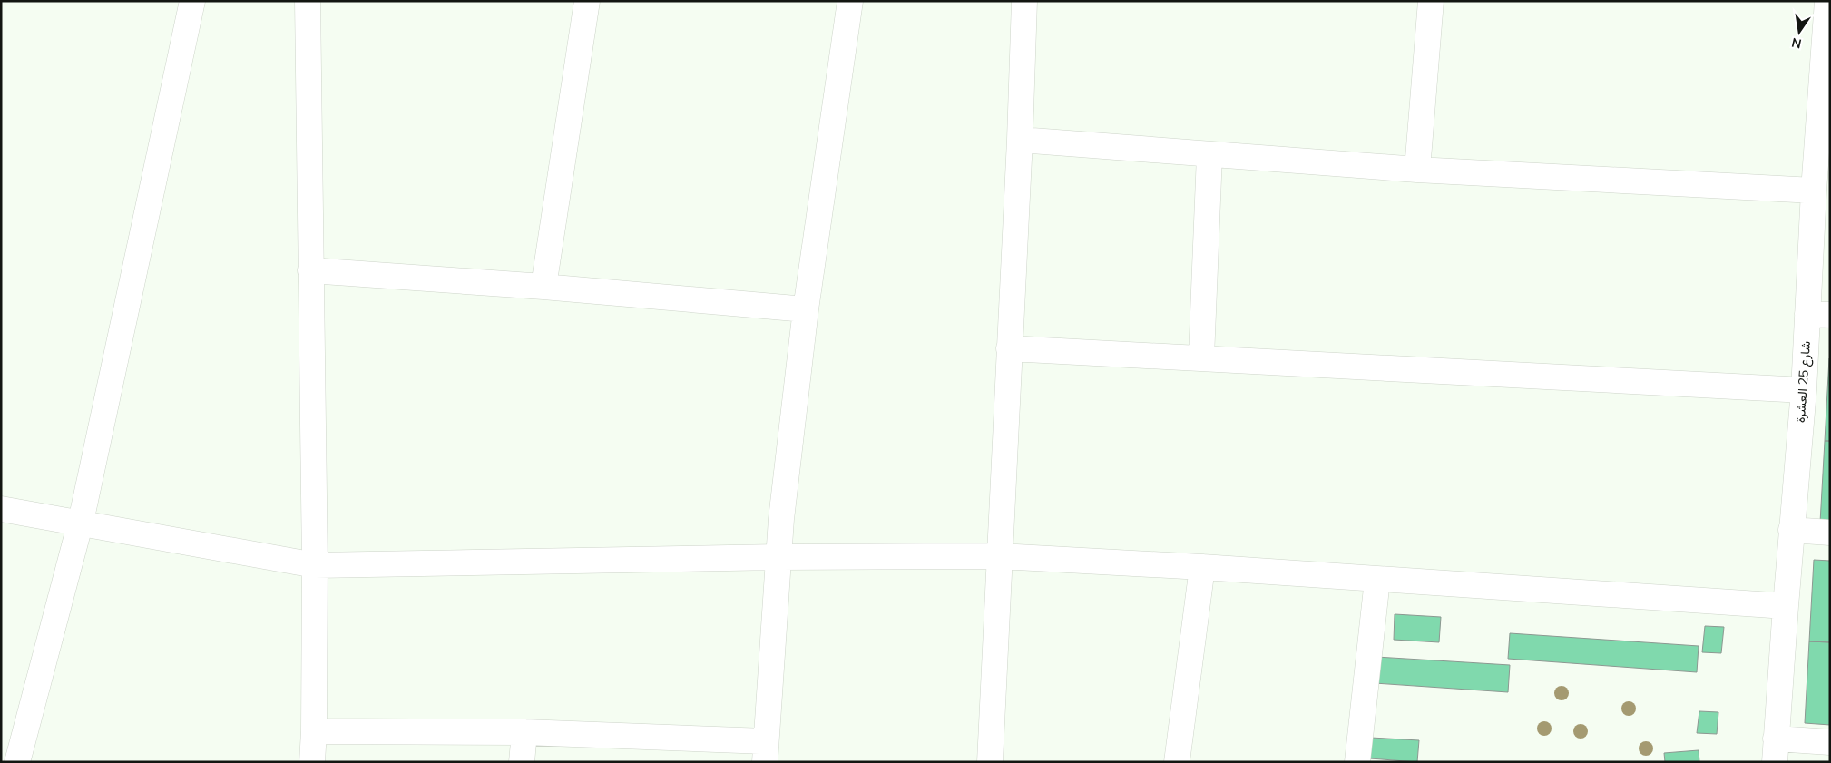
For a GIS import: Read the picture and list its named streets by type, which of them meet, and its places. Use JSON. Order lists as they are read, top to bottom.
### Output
{
  "streets": {
    "street": ["شارع 25 العشرة"]
  },
  "north": "bottom"
}
